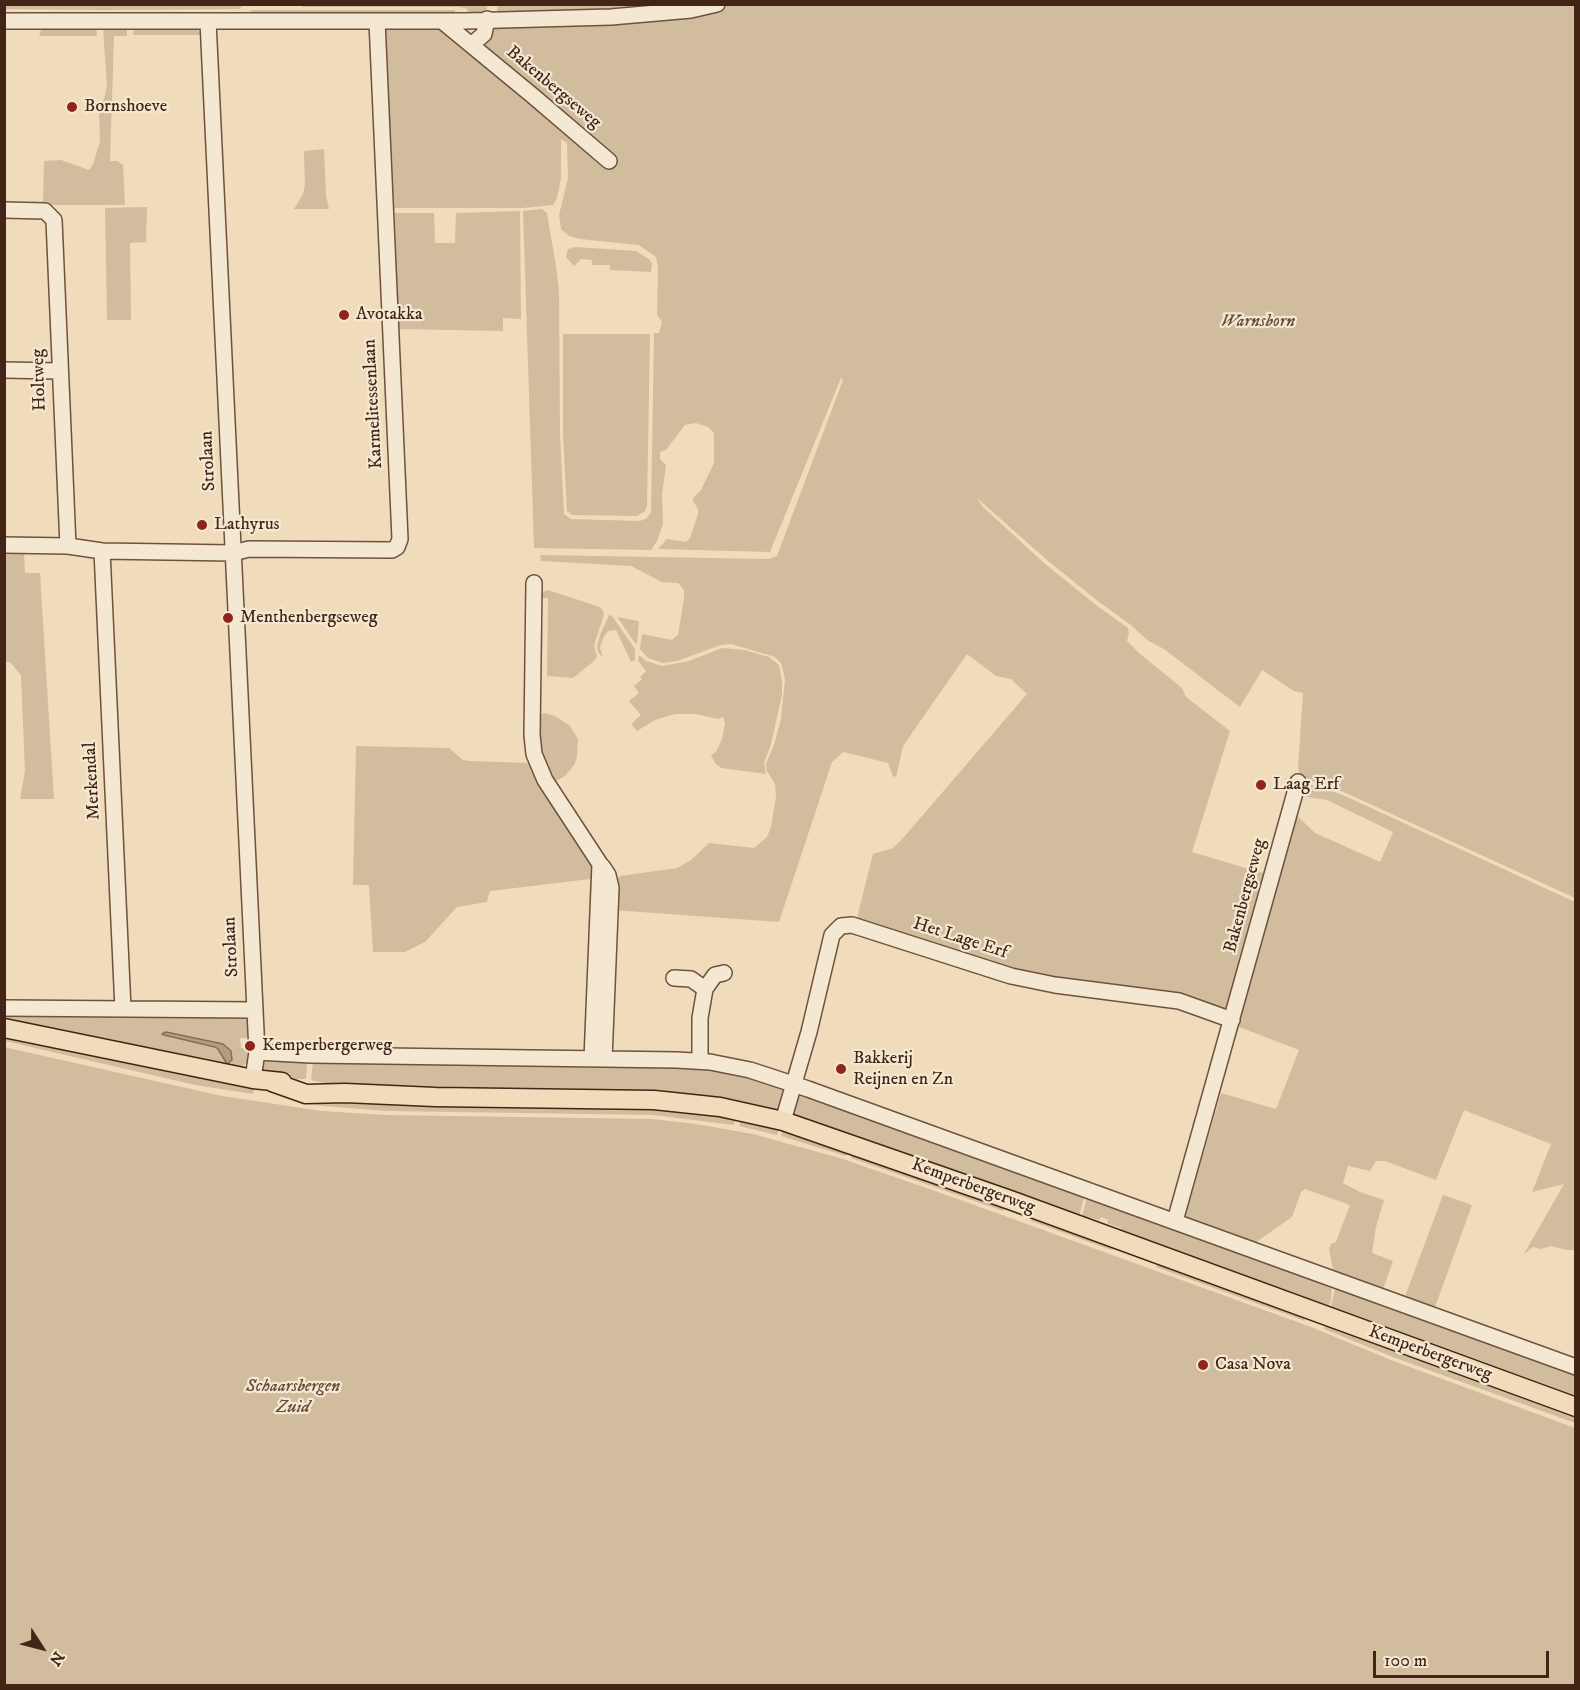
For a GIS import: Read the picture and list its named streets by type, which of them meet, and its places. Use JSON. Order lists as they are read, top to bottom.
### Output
{
  "streets": {
    "main road": ["Kemperbergerweg"],
    "street": [
      "Bakenbergseweg",
      "Holtweg",
      "Karmelitessenlaan",
      "Strolaan",
      "Merkendal",
      "Het Lage Erf"
    ]
  },
  "crossings": [
    ["Bakenbergseweg", "Karmelitessenlaan"],
    ["Bakenbergseweg", "Strolaan"],
    ["Bakenbergseweg", "Het Lage Erf"],
    ["Karmelitessenlaan", "Strolaan"],
    ["Strolaan", "Kemperbergerweg"],
    ["Het Lage Erf", "Kemperbergerweg"]
  ],
  "parks": ["Warnsborn", "Schaarsbergen Zuid"],
  "places": [
    "Bornshoeve",
    "Avotakka",
    "Lathyrus",
    "Menthenbergseweg",
    "Laag Erf",
    "Kemperbergerweg",
    "Bakkerij Reijnen en Zn",
    "Casa Nova"
  ],
  "scale_bar": "100 m",
  "north": "bottom right"
}
